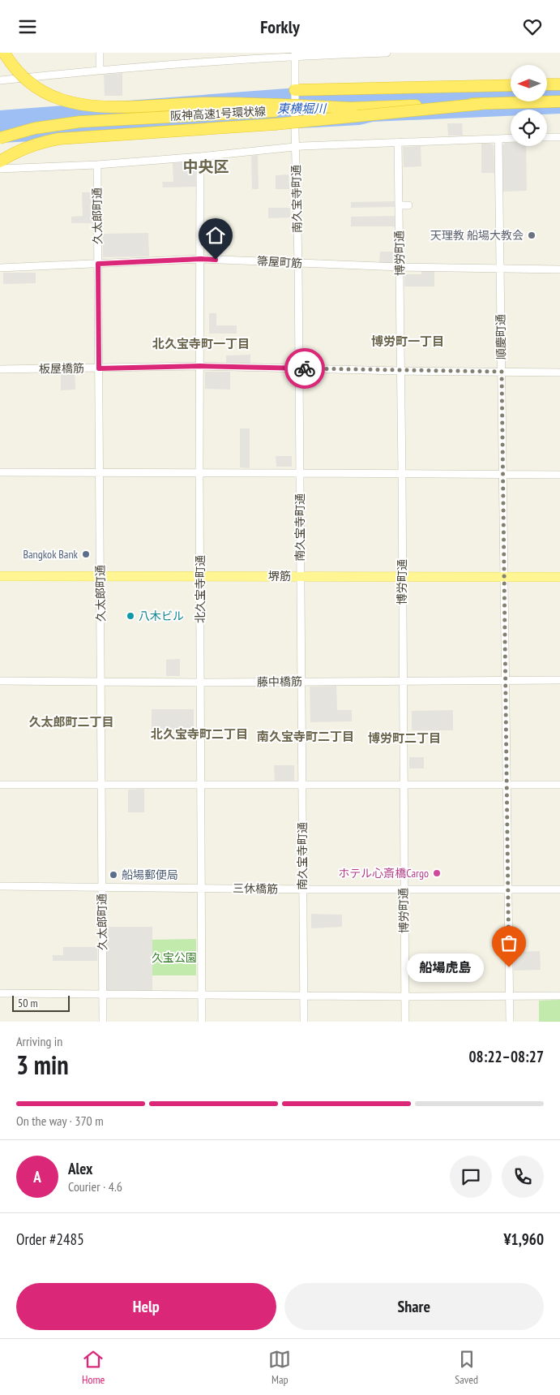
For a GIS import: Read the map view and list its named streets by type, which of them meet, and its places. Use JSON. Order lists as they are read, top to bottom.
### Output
{
  "streets": {
    "highway": ["阪神高速1号環状線"],
    "main road": ["堺筋"],
    "street": [
      "南久宝寺町通",
      "久太郎町通",
      "博労町通",
      "箒屋町筋",
      "順慶町通",
      "板屋橋筋",
      "北久宝寺町通",
      "藤中橋筋",
      "三休橋筋"
    ]
  },
  "crossings": [
    ["南久宝寺町通", "箒屋町筋"],
    ["南久宝寺町通", "板屋橋筋"],
    ["南久宝寺町通", "堺筋"],
    ["南久宝寺町通", "藤中橋筋"],
    ["南久宝寺町通", "三休橋筋"],
    ["久太郎町通", "箒屋町筋"],
    ["久太郎町通", "板屋橋筋"],
    ["久太郎町通", "堺筋"],
    ["久太郎町通", "藤中橋筋"],
    ["久太郎町通", "三休橋筋"],
    ["博労町通", "箒屋町筋"],
    ["博労町通", "板屋橋筋"],
    ["博労町通", "堺筋"],
    ["博労町通", "藤中橋筋"],
    ["博労町通", "三休橋筋"],
    ["箒屋町筋", "順慶町通"],
    ["箒屋町筋", "北久宝寺町通"],
    ["順慶町通", "板屋橋筋"],
    ["順慶町通", "堺筋"],
    ["順慶町通", "藤中橋筋"],
    ["順慶町通", "三休橋筋"],
    ["板屋橋筋", "北久宝寺町通"],
    ["堺筋", "北久宝寺町通"],
    ["北久宝寺町通", "藤中橋筋"],
    ["北久宝寺町通", "三休橋筋"]
  ],
  "districts": [
    "中央区",
    "博労町一丁目",
    "北久宝寺町一丁目",
    "久太郎町二丁目",
    "北久宝寺町二丁目",
    "南久宝寺町二丁目",
    "博労町二丁目"
  ],
  "water": ["東横堀川"],
  "parks": ["久宝公園"],
  "places": [
    "天理教 船場大教会",
    "Bangkok Bank",
    "八木ビル",
    "ホテル心斎橋Cargo",
    "船場郵便局",
    "船場虎島"
  ],
  "scale_bar": "50 m",
  "north": "left",
  "page": {
    "header": "Forkly",
    "bubble": "船場虎島",
    "scale": "50 m",
    "heading": ["3 min", "Arriving in", "08:22–08:27"],
    "panel": [
      "Alex",
      "Courier · 4.6",
      "Order #2485",
      "¥1,960"
    ],
    "bar": "On the way · 370 m",
    "round": "A",
    "buttons": ["Help", "Share"],
    "tabs": ["Home", "Map", "Saved"]
  }
}
